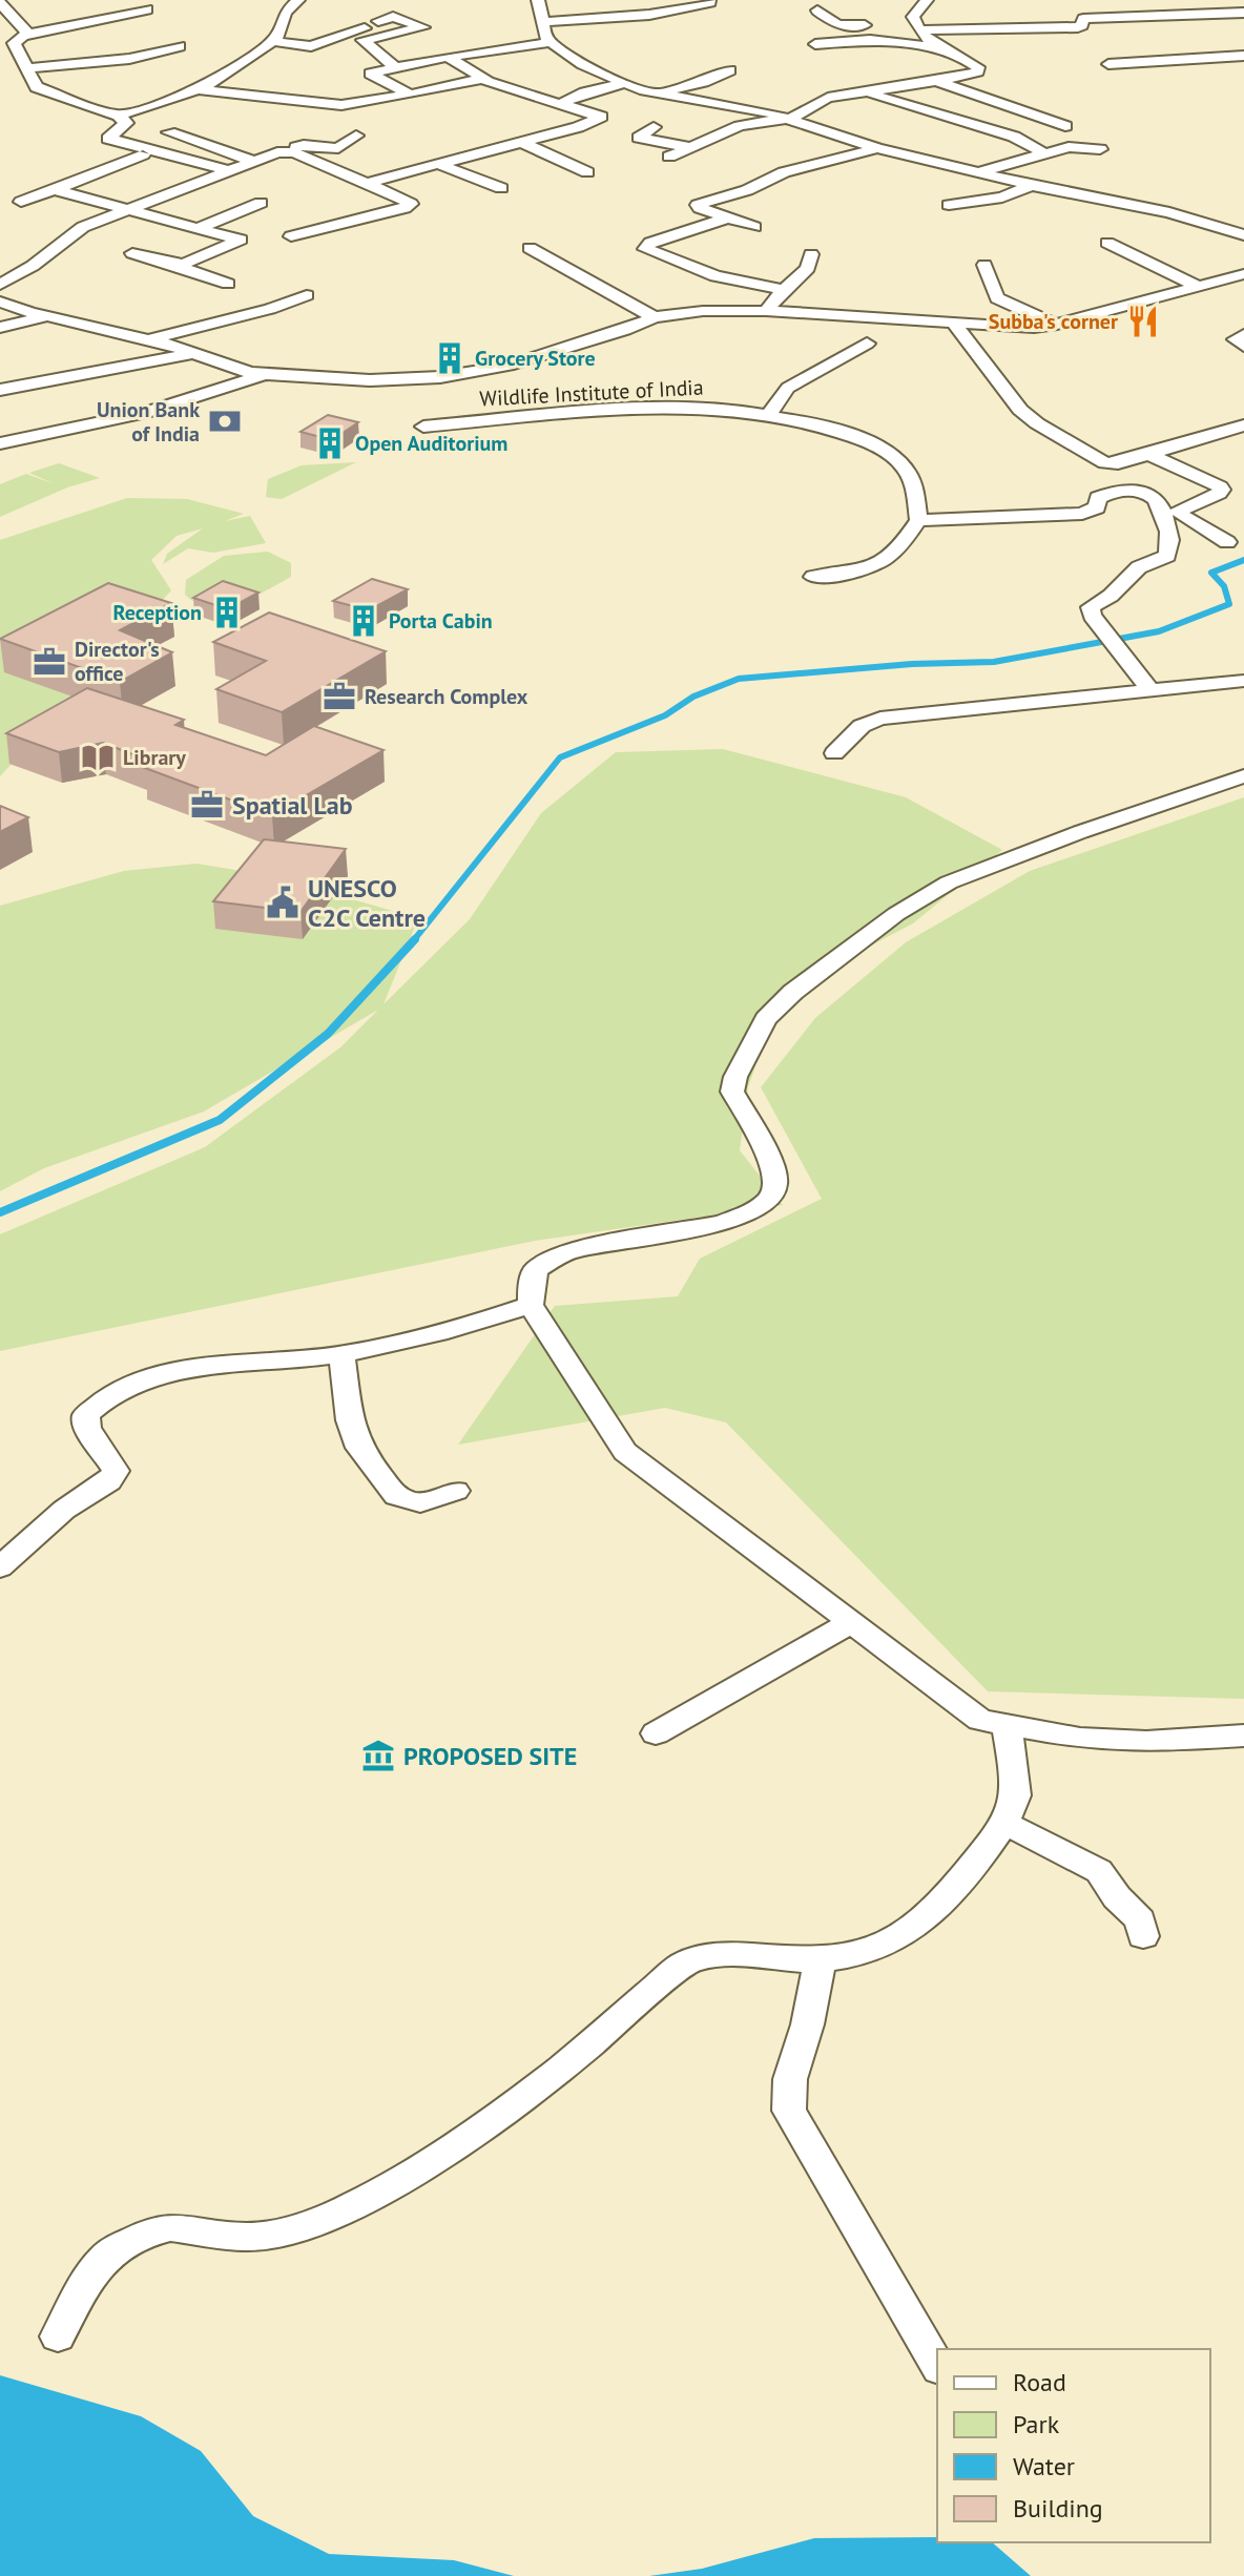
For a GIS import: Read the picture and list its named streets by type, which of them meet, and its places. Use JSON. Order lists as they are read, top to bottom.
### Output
{
  "streets": {
    "street": ["Wildlife Institute of India"]
  },
  "places": {
    "restaurant": ["Subba's corner"],
    "building": [
      "Grocery Store",
      "Open Auditorium",
      "Reception",
      "Porta Cabin"
    ],
    "bank": ["Union Bank of India"],
    "office": ["Director's office", "Research Complex", "Spatial Lab"],
    "library": ["Library"],
    "public building": ["UNESCO C2C Centre"],
    "museum": ["PROPOSED SITE"]
  },
  "legend": [
    "Road",
    "Park",
    "Water",
    "Building"
  ]
}
